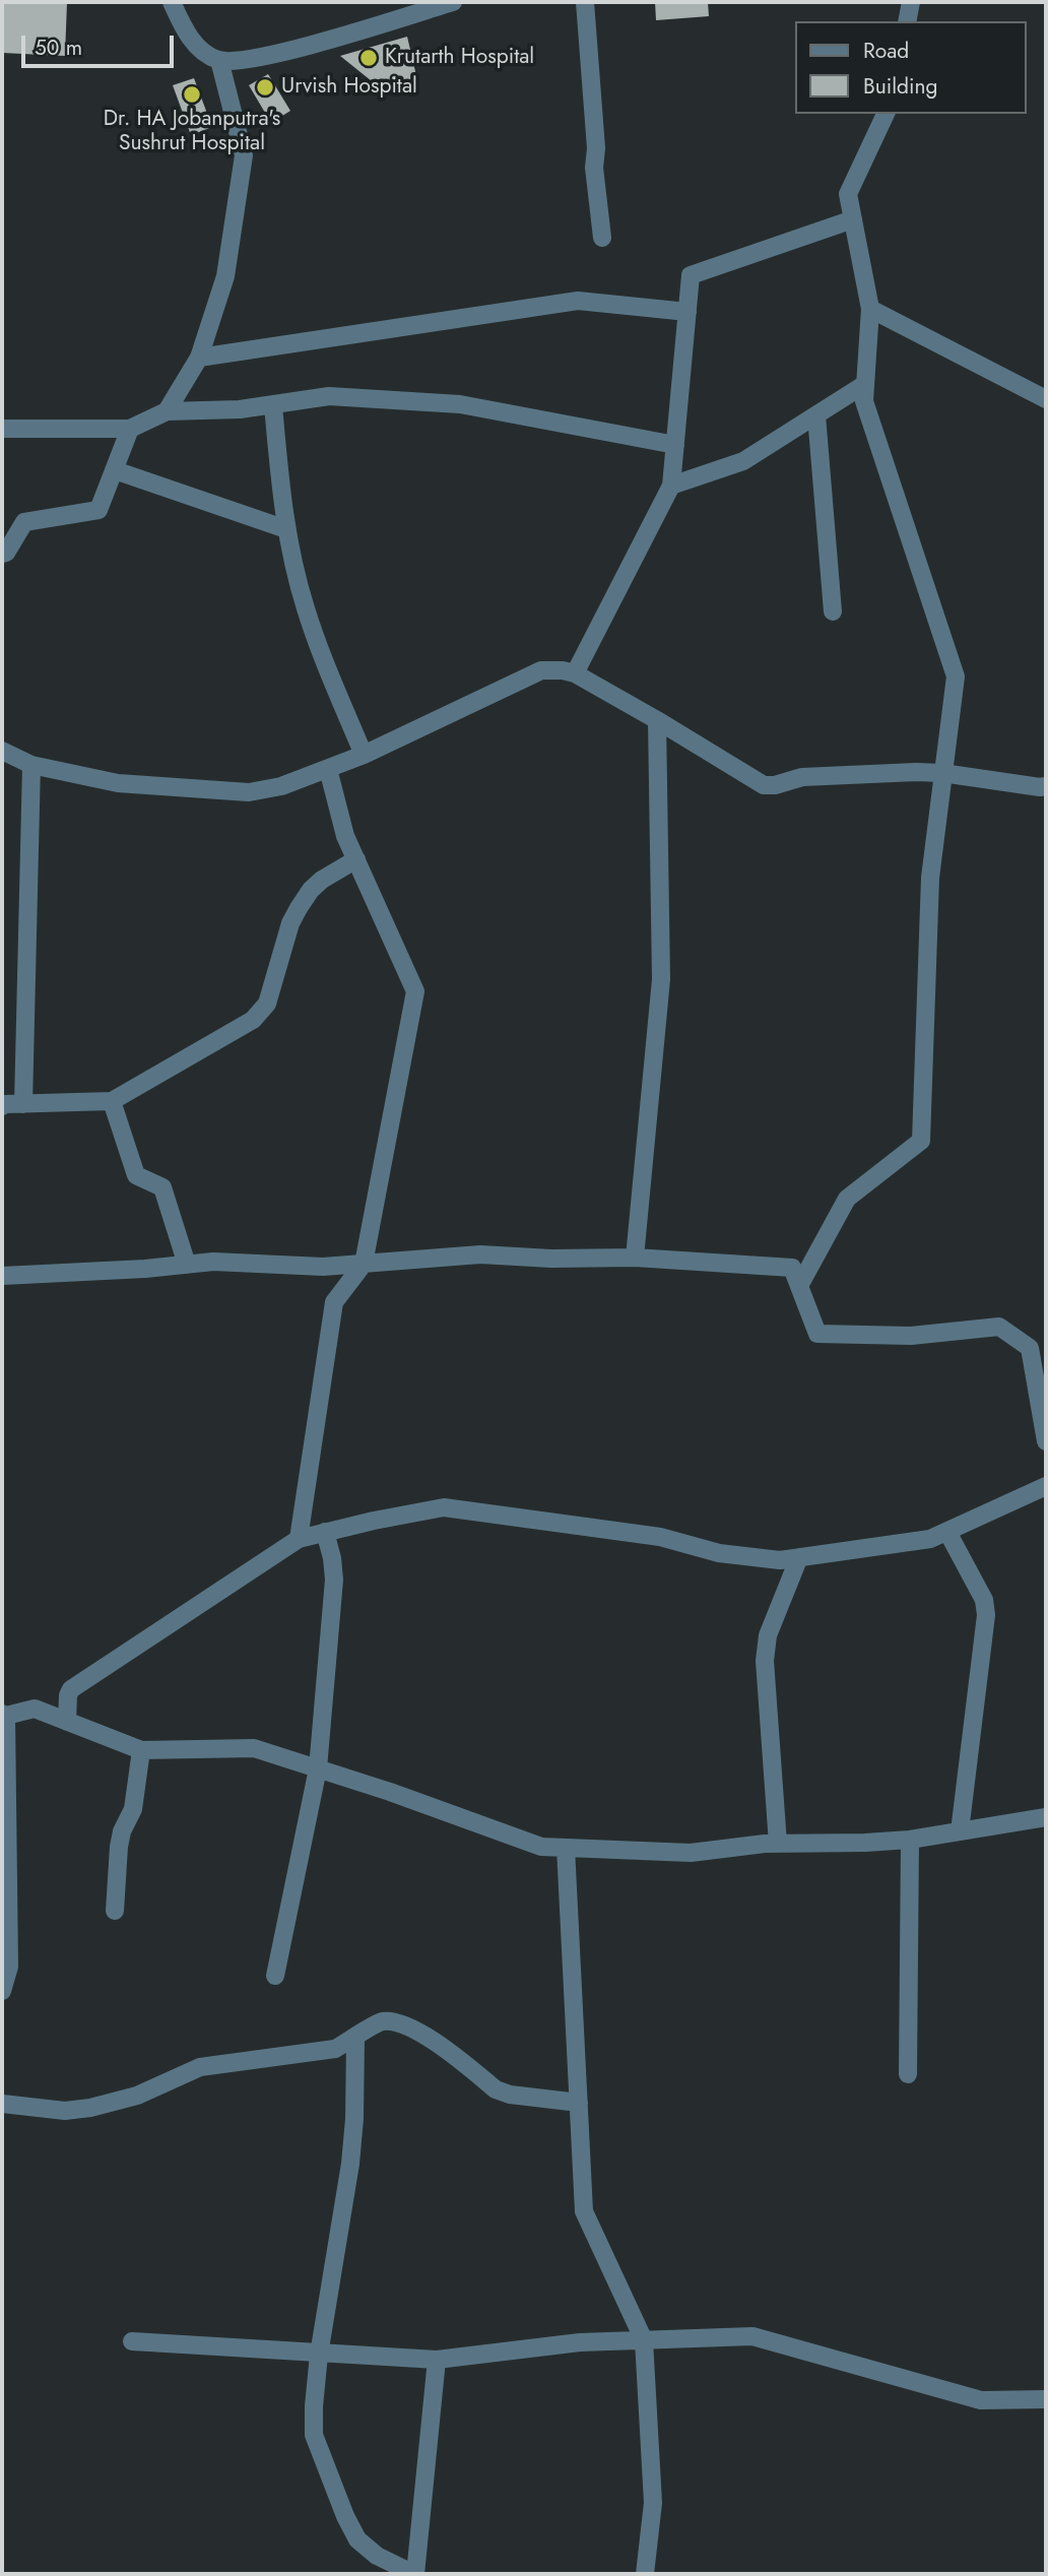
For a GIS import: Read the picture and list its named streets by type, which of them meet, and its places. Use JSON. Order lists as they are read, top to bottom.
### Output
{
  "places": ["Krutarth Hospital", "Urvish Hospital", "Dr. HA Jobanputra's Sushrut Hospital"],
  "legend": ["Road", "Building"],
  "scale_bar": "50 m"
}
